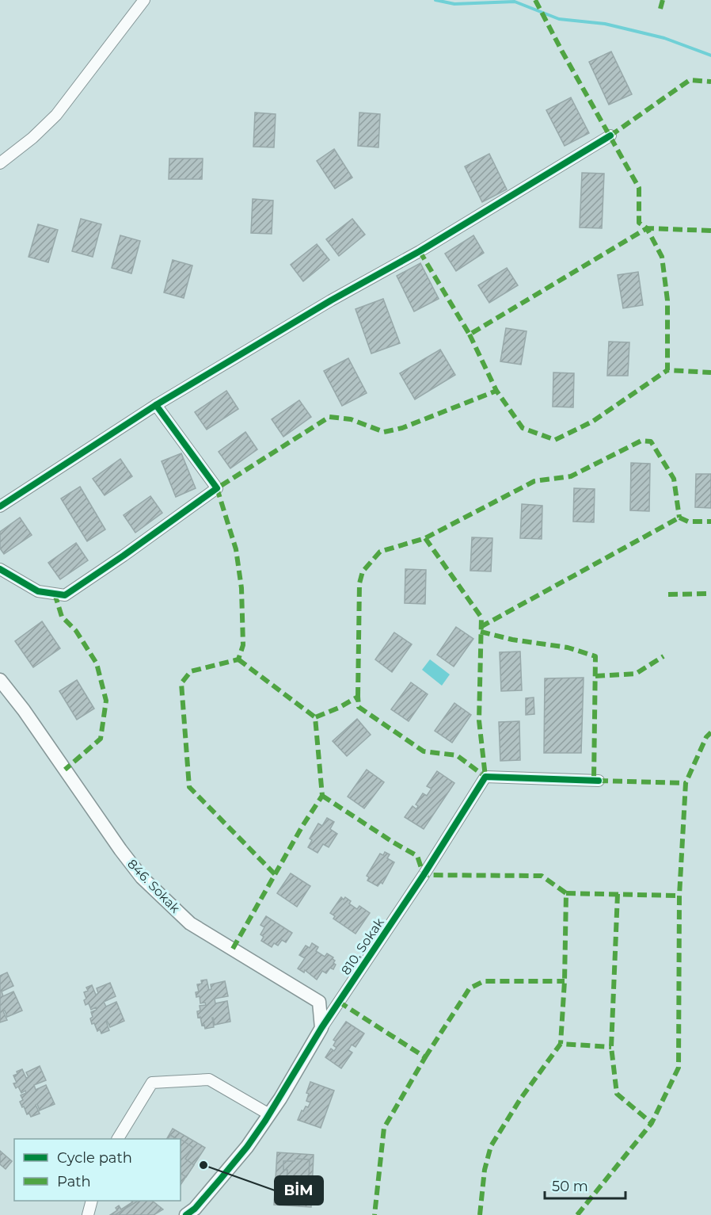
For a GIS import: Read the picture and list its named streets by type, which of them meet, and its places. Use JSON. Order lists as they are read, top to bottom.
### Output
{
  "streets": {
    "street": ["846. Sokak", "810. Sokak"]
  },
  "crossings": [
    ["846. Sokak", "810. Sokak"]
  ],
  "places": ["BİM"],
  "legend": ["Cycle path", "Path"],
  "scale_bar": "50 m"
}
